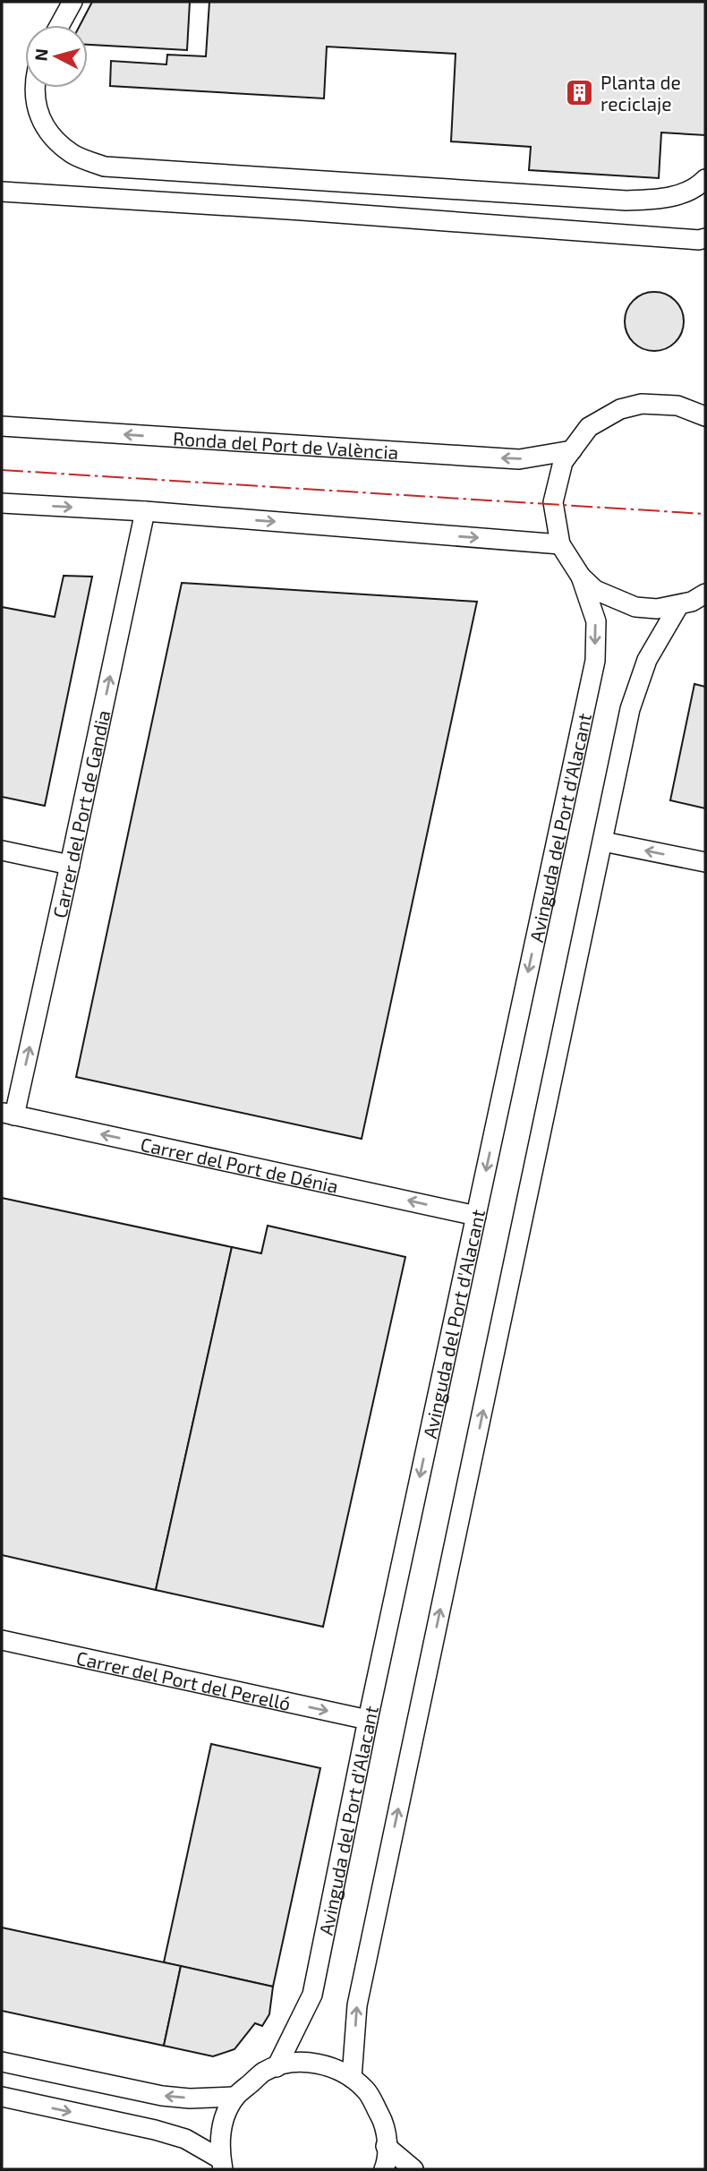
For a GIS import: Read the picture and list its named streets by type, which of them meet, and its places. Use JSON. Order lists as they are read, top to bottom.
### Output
{
  "streets": {
    "street": [
      "Ronda del Port de València",
      "Carrer del Port de Gandia",
      "Avinguda del Port d'Alacant",
      "Carrer del Port de Dénia",
      "Carrer del Port del Perelló"
    ]
  },
  "crossings": [
    ["Carrer del Port de Gandia", "Carrer del Port de Dénia"],
    ["Avinguda del Port d'Alacant", "Carrer del Port de Dénia"],
    ["Avinguda del Port d'Alacant", "Carrer del Port del Perelló"]
  ],
  "one_way": ["Carrer del Port de Gandia", "Carrer del Port de Dénia", "Carrer del Port del Perelló"],
  "places": {
    "building": ["Planta de reciclaje"]
  },
  "north": "left"
}
